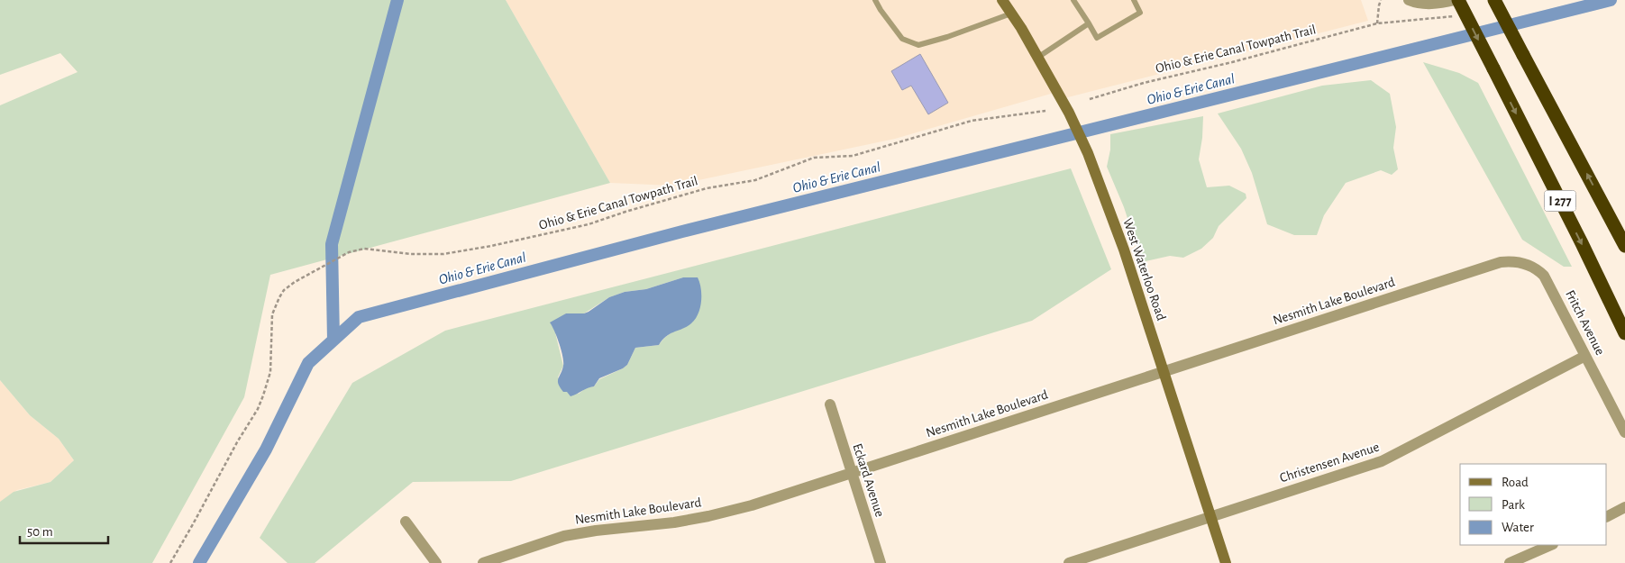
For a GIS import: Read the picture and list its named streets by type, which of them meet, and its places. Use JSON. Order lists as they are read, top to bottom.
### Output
{
  "streets": {
    "highway": ["I 277"],
    "main road": ["West Waterloo Road"],
    "street": [
      "Nesmith Lake Boulevard",
      "Fritch Avenue",
      "Christensen Avenue",
      "Eckard Avenue"
    ],
    "path": ["Ohio & Erie Canal Towpath Trail"]
  },
  "crossings": [
    ["West Waterloo Road", "Nesmith Lake Boulevard"],
    ["West Waterloo Road", "Christensen Avenue"],
    ["Nesmith Lake Boulevard", "Fritch Avenue"],
    ["Nesmith Lake Boulevard", "Eckard Avenue"],
    ["Fritch Avenue", "Christensen Avenue"]
  ],
  "water": ["Ohio & Erie Canal"],
  "legend": ["Road", "Park", "Water"],
  "scale_bar": "50 m"
}
